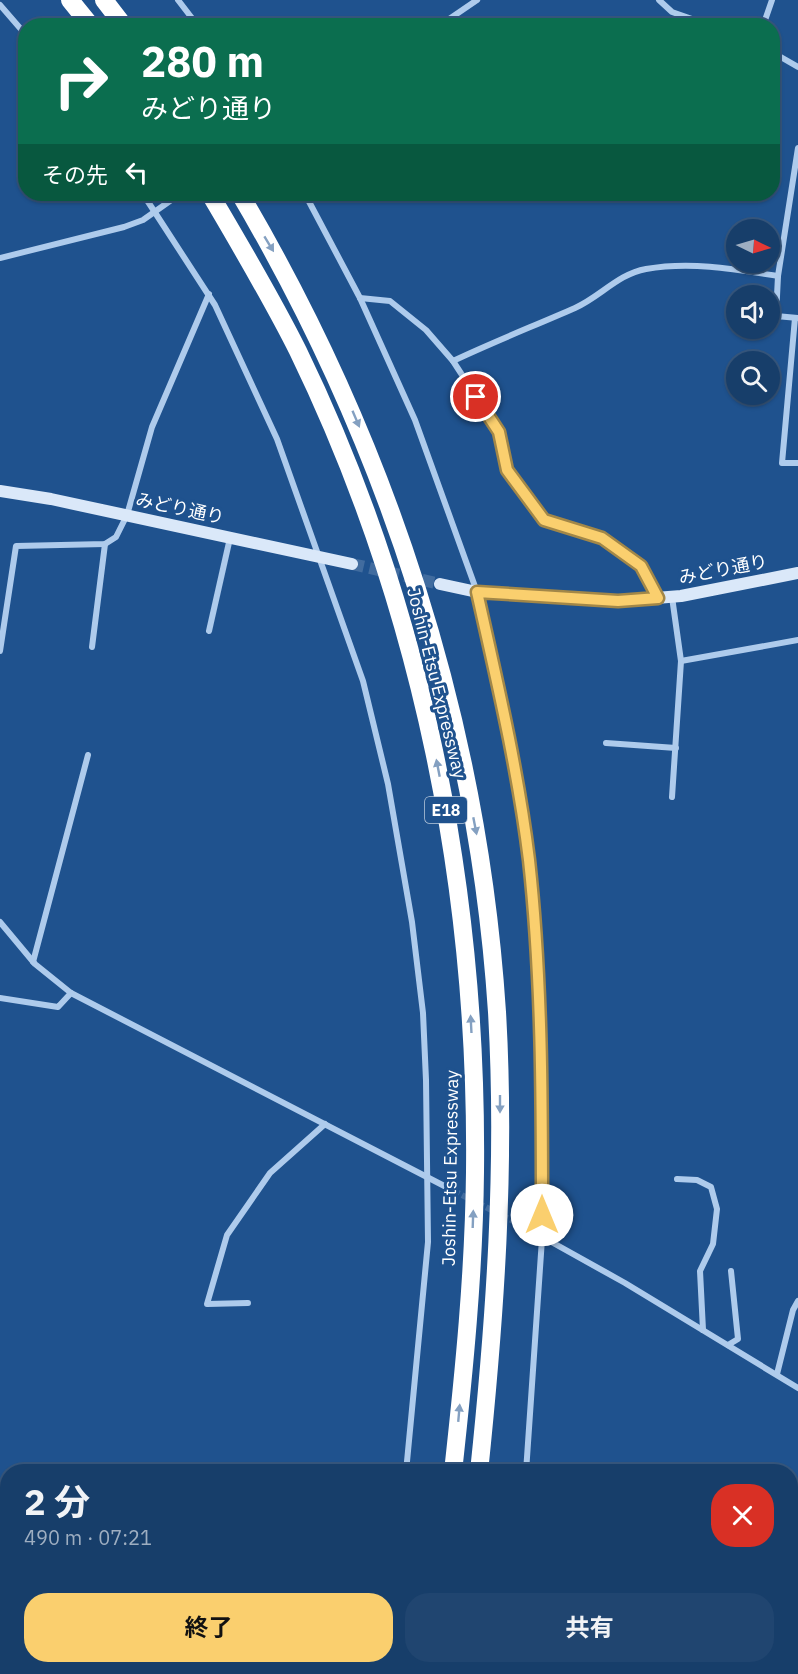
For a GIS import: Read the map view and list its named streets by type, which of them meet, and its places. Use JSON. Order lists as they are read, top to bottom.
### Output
{
  "streets": {
    "highway": ["Joshin-Etsu Expressway", "E18"],
    "street": ["みどり通り"]
  },
  "north": "right",
  "page": {
    "turn": ["280 m", "みどり通り"],
    "then": "その先",
    "heading": ["2 分", "490 m · 07:21"],
    "buttons": ["終了", "共有"]
  }
}
